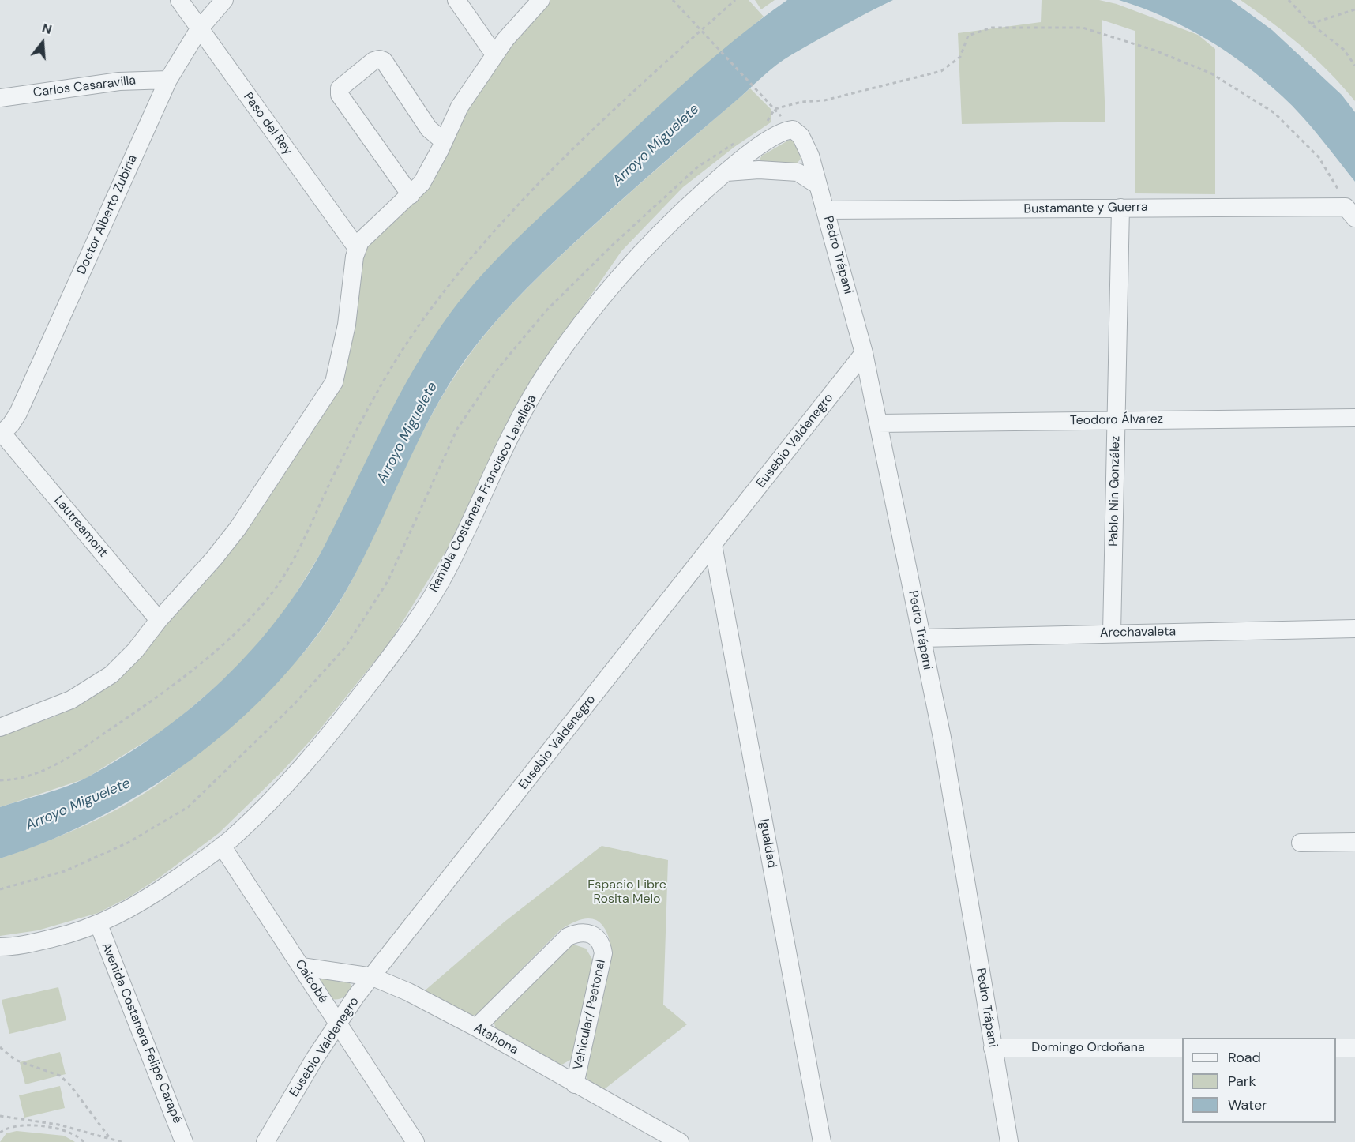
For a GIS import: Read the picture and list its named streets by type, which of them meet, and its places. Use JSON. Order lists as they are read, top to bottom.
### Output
{
  "streets": {
    "street": [
      "Carlos Casaravilla",
      "Paso del Rey",
      "Bustamante y Guerra",
      "Doctor Alberto Zubiría",
      "Pedro Trápani",
      "Teodoro Álvarez",
      "Eusebio Valdenegro",
      "Pablo Nin González",
      "Rambla Costanera Francisco Lavalleja",
      "Lautreamont",
      "Arechavaleta",
      "Igualdad",
      "Caicobé",
      "Vehicular/ Peatonal",
      "Avenida Costanera Felipe Carapé",
      "Atahona",
      "Domingo Ordoñana"
    ]
  },
  "crossings": [
    ["Carlos Casaravilla", "Doctor Alberto Zubiría"],
    ["Paso del Rey", "Doctor Alberto Zubiría"],
    ["Bustamante y Guerra", "Pedro Trápani"],
    ["Bustamante y Guerra", "Pablo Nin González"],
    ["Doctor Alberto Zubiría", "Lautreamont"],
    ["Pedro Trápani", "Teodoro Álvarez"],
    ["Pedro Trápani", "Eusebio Valdenegro"],
    ["Pedro Trápani", "Rambla Costanera Francisco Lavalleja"],
    ["Pedro Trápani", "Arechavaleta"],
    ["Pedro Trápani", "Domingo Ordoñana"],
    ["Teodoro Álvarez", "Pablo Nin González"],
    ["Eusebio Valdenegro", "Igualdad"],
    ["Eusebio Valdenegro", "Caicobé"],
    ["Eusebio Valdenegro", "Atahona"],
    ["Pablo Nin González", "Arechavaleta"],
    ["Rambla Costanera Francisco Lavalleja", "Caicobé"],
    ["Rambla Costanera Francisco Lavalleja", "Avenida Costanera Felipe Carapé"],
    ["Caicobé", "Atahona"],
    ["Vehicular/ Peatonal", "Atahona"]
  ],
  "water": ["Arroyo Miguelete"],
  "parks": ["Espacio Libre Rosita Melo"],
  "legend": ["Road", "Park", "Water"],
  "north": "top"
}
